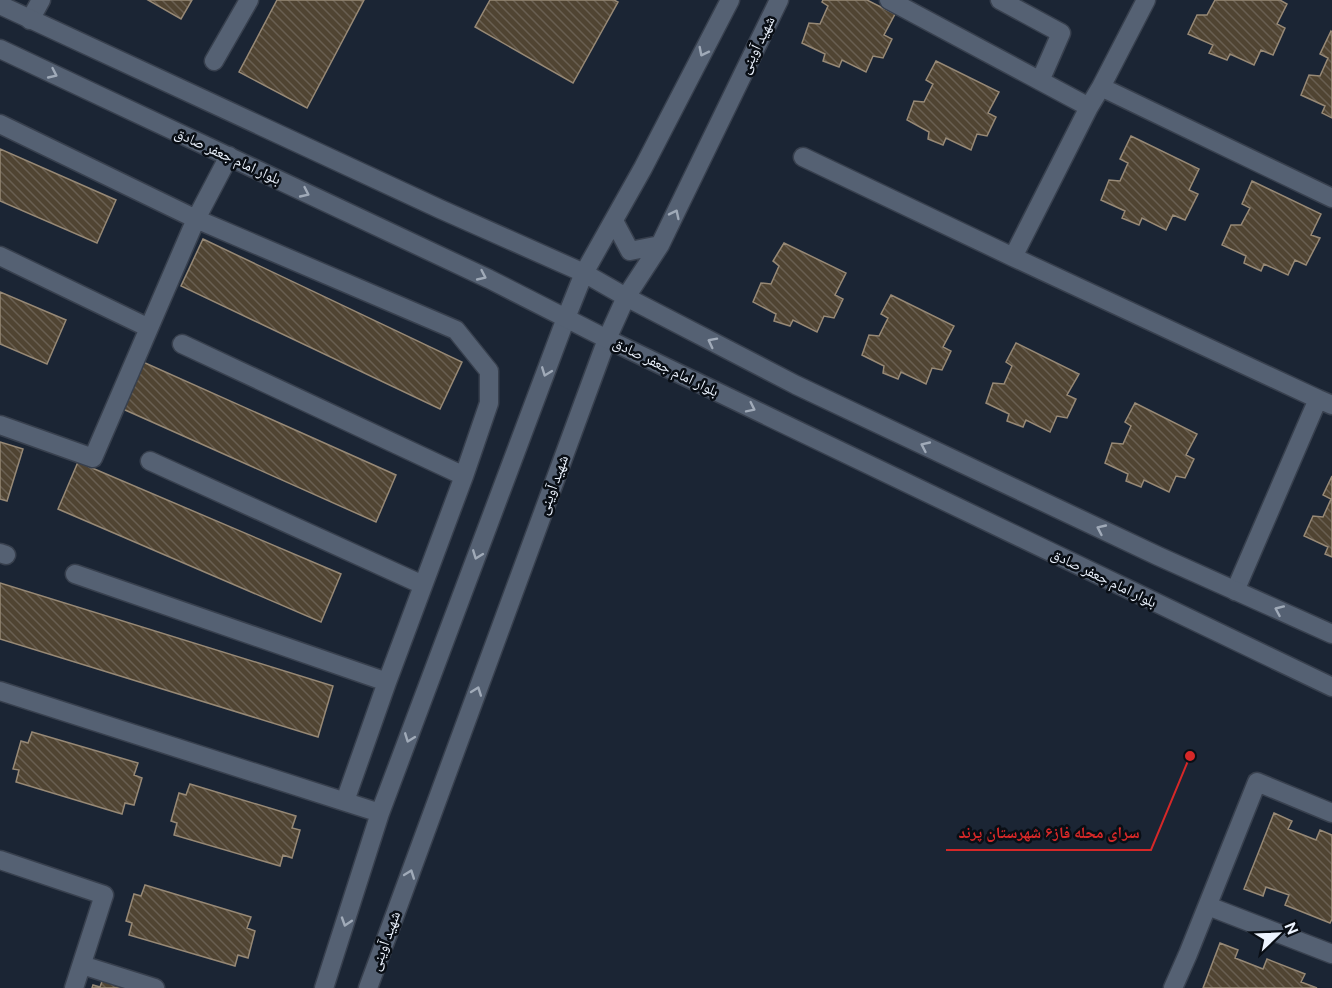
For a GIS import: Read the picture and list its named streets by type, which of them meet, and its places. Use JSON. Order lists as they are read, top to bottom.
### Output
{
  "streets": {
    "street": ["شهید آوینی", "بلوار امام جعفر صادق"]
  },
  "crossings": [
    ["شهید آوینی", "بلوار امام جعفر صادق"]
  ],
  "places": ["سرای محله فاز۶ شهرستان پرند"],
  "north": "top right"
}
